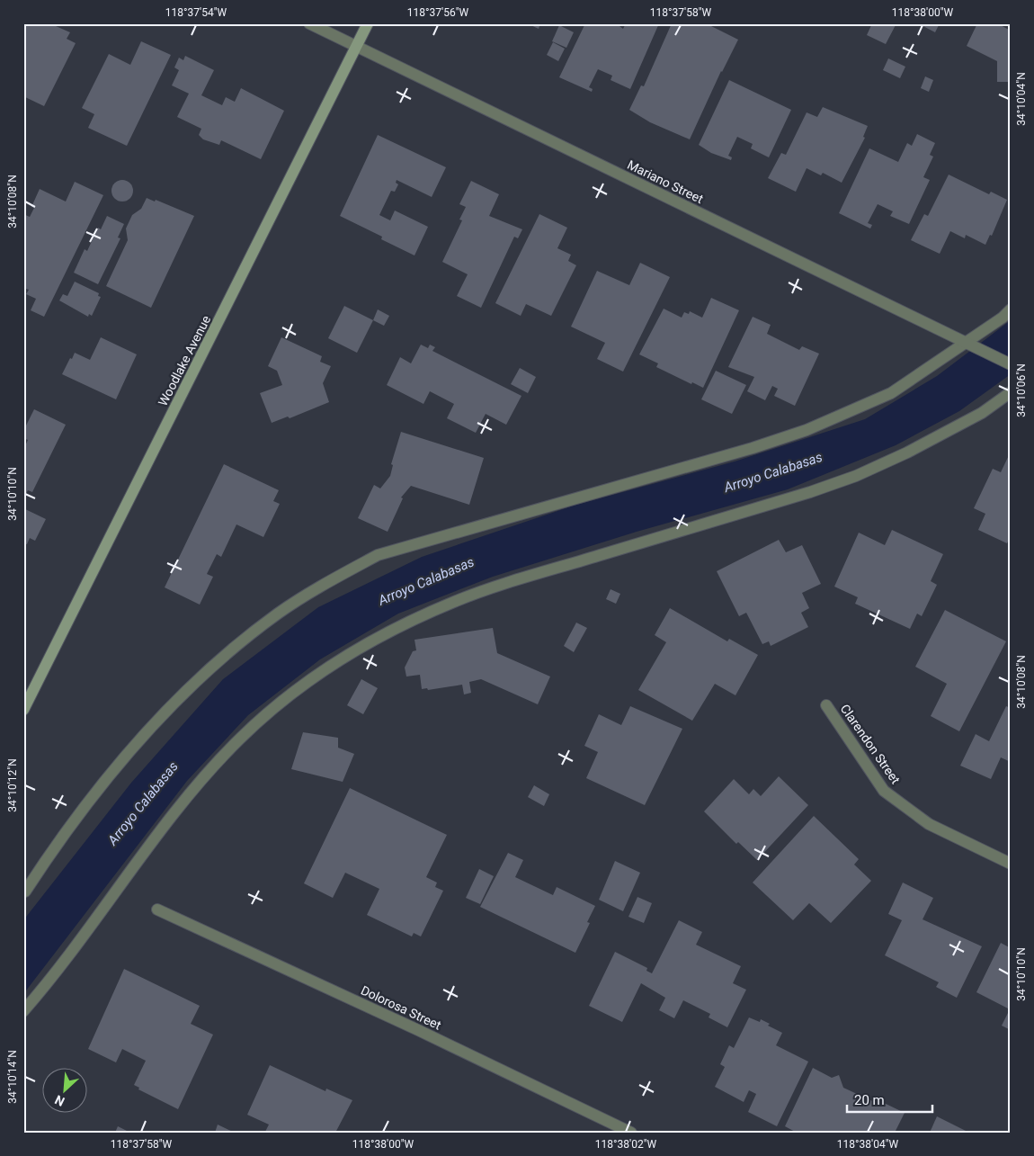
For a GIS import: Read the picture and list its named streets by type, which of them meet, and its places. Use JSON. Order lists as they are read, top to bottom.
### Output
{
  "streets": {
    "street": [
      "Mariano Street",
      "Woodlake Avenue",
      "Clarendon Street",
      "Dolorosa Street"
    ]
  },
  "crossings": [
    ["Mariano Street", "Woodlake Avenue"]
  ],
  "water": ["Arroyo Calabasas"],
  "scale_bar": "20 m",
  "north": "bottom left",
  "coordinates": [
    "118°37'54\"W",
    "118°37'56\"W",
    "118°37'58\"W",
    "118°38'00\"W",
    "34°10'04\"N",
    "34°10'08\"N",
    "34°10'06\"N",
    "34°10'10\"N",
    "34°10'12\"N",
    "34°10'14\"N",
    "118°38'02\"W",
    "118°38'04\"W"
  ]
}
